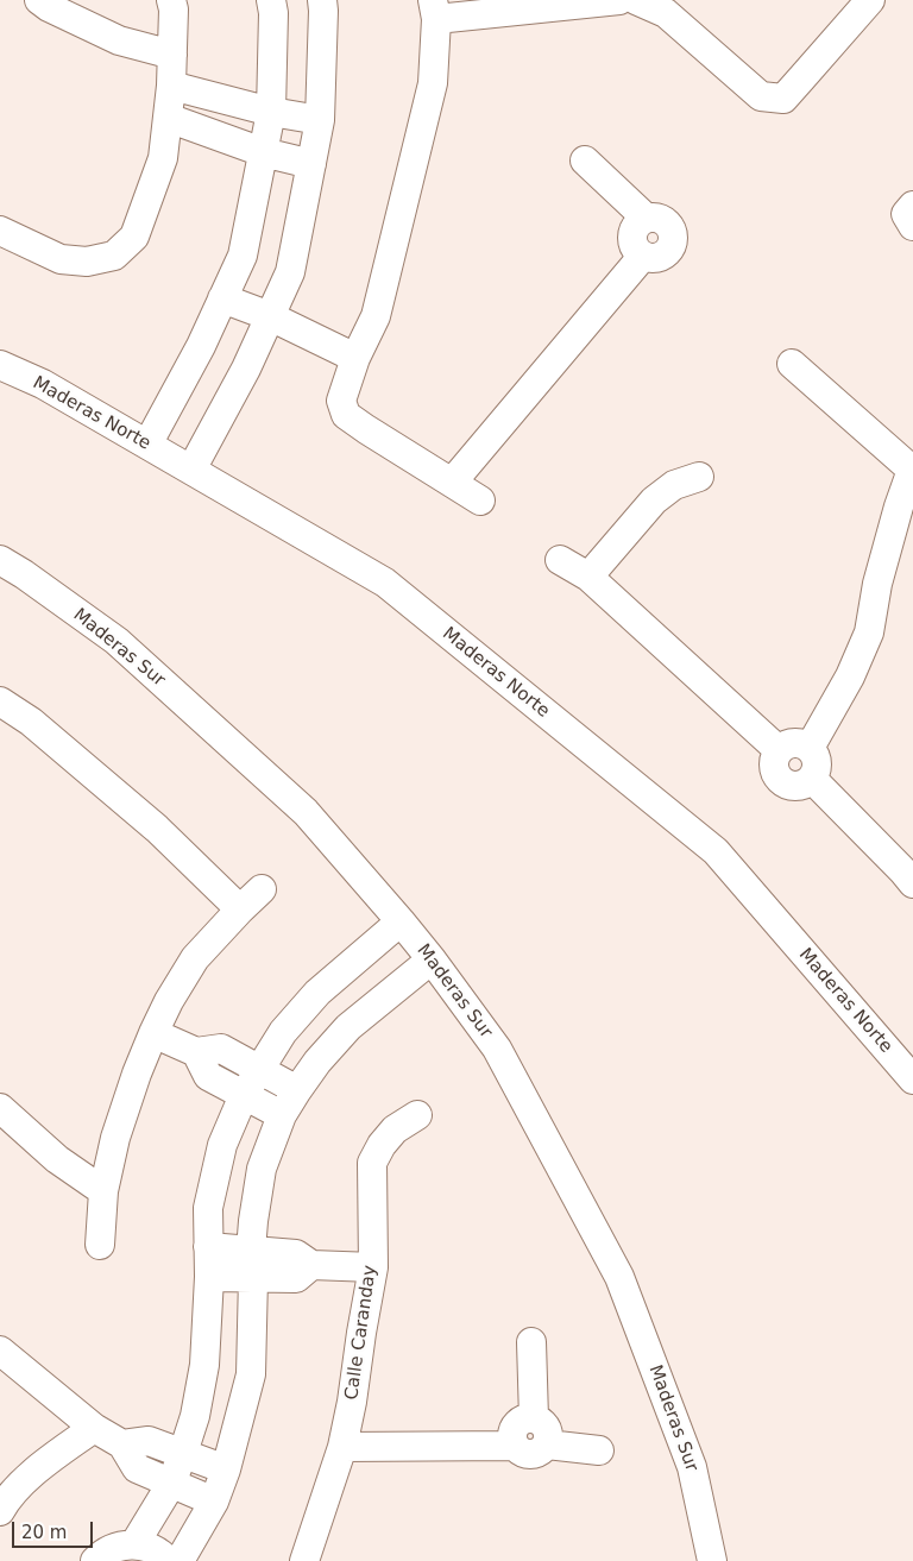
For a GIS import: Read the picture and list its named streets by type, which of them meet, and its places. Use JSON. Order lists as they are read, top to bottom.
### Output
{
  "streets": {
    "street": ["Maderas Norte", "Maderas Sur", "Calle Caranday"]
  },
  "scale_bar": "20 m"
}
